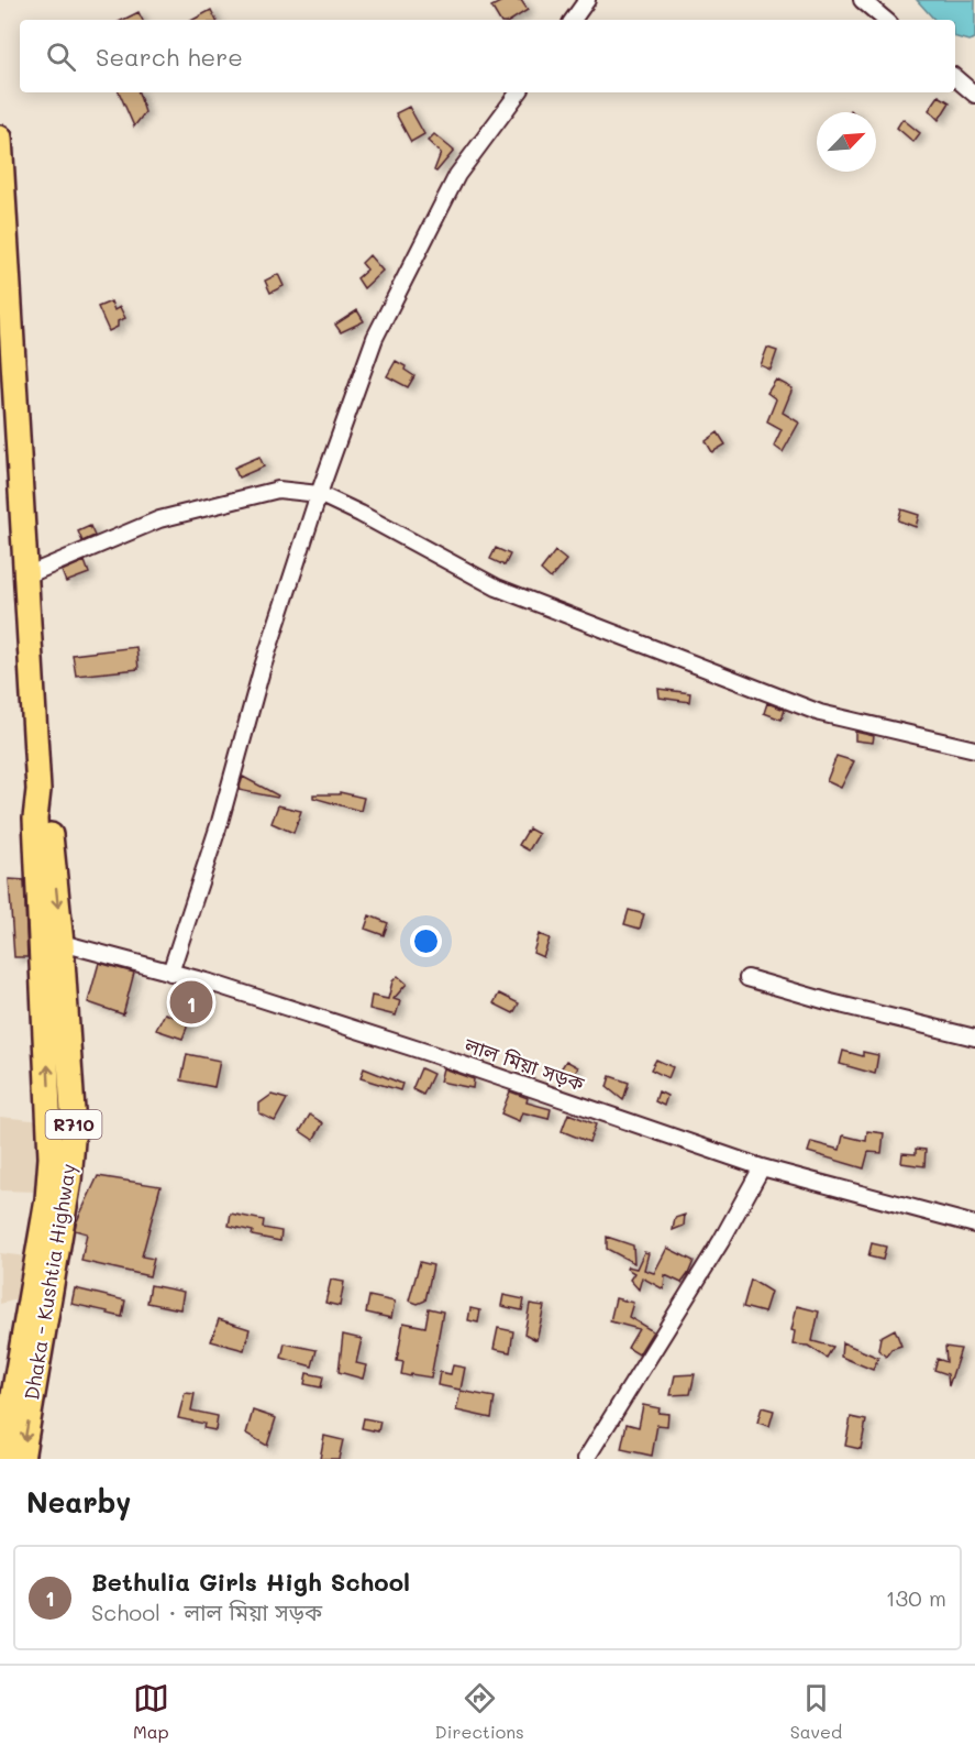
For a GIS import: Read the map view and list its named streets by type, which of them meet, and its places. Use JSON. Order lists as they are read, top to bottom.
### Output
{
  "streets": {
    "main road": ["R710", "Dhaka - Kushtia Highway"],
    "street": ["লাল মিয়া সড়ক"]
  },
  "crossings": [
    ["লাল মিয়া সড়ক", "Dhaka - Kushtia Highway"]
  ],
  "north": "top right",
  "page": {
    "search": "Search here",
    "pins": "1",
    "heading": "Nearby",
    "list": [
      {
        "mark": "1",
        "name": "Bethulia Girls High School",
        "note": "School · লাল মিয়া সড়ক",
        "value": "130 m"
      }
    ],
    "nav": ["Map", "Directions", "Saved"]
  }
}
